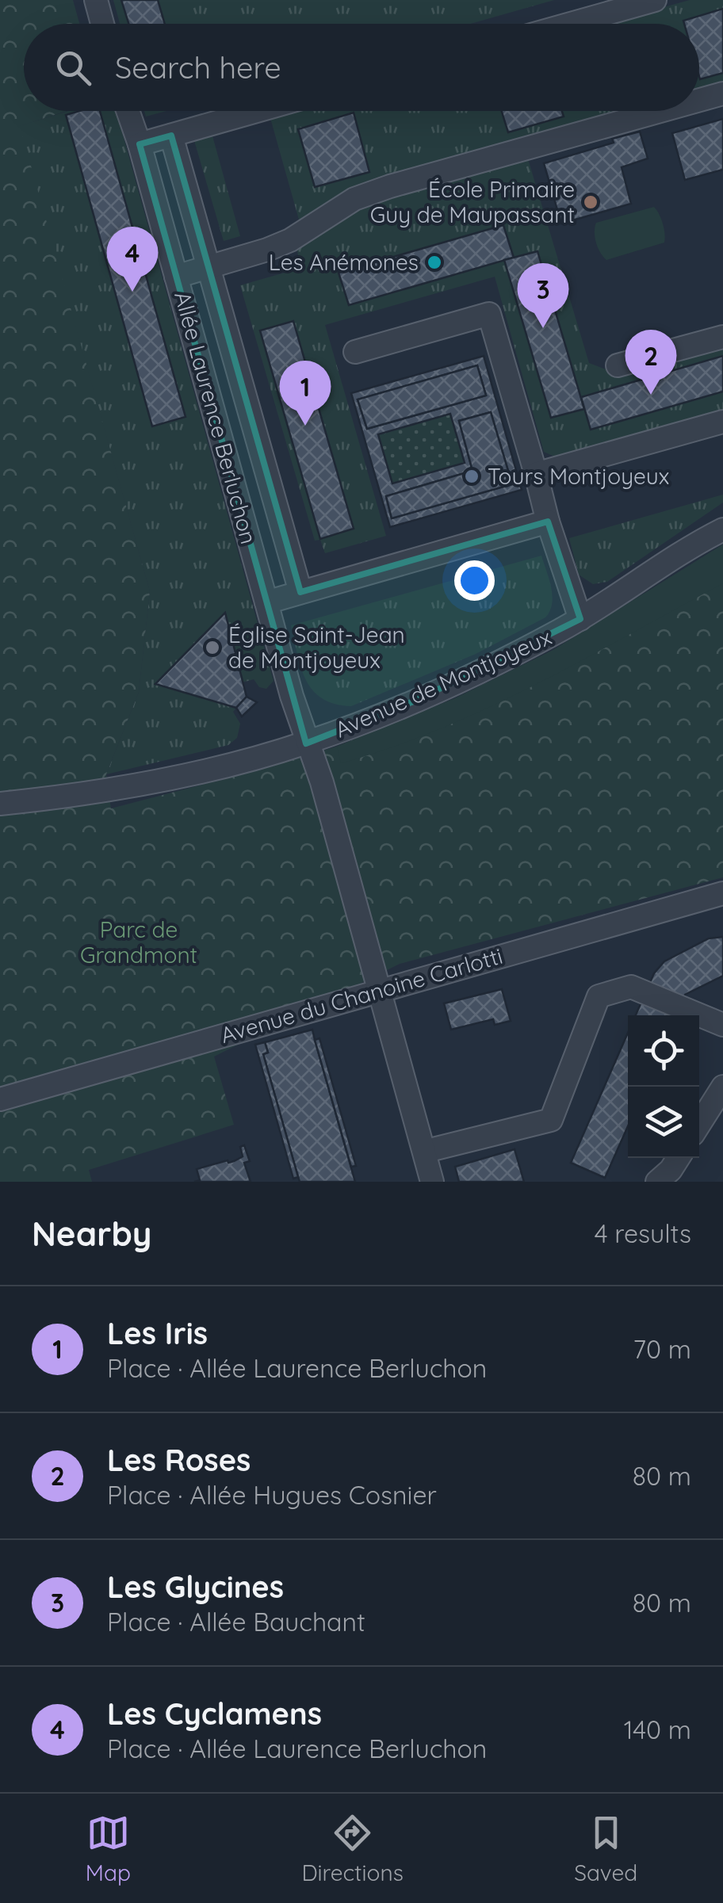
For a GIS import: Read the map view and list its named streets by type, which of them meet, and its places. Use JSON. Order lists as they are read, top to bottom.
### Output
{
  "streets": {
    "street": ["Allée Laurence Berluchon", "Avenue de Montjoyeux", "Avenue du Chanoine Carlotti"]
  },
  "crossings": [
    ["Allée Laurence Berluchon", "Avenue de Montjoyeux"],
    ["Allée Laurence Berluchon", "Avenue du Chanoine Carlotti"]
  ],
  "parks": ["Parc de Grandmont"],
  "places": [
    "École Primaire Guy de Maupassant",
    "Les Anémones",
    "Tours Montjoyeux",
    "Église Saint-Jean de Montjoyeux"
  ],
  "page": {
    "search": "Search here",
    "pins": [
      "4",
      "3",
      "2",
      "1"
    ],
    "heading": ["Nearby", "4 results"],
    "list": [
      {
        "mark": "1",
        "name": "Les Iris",
        "note": "Place · Allée Laurence Berluchon",
        "value": "70 m"
      },
      {
        "mark": "2",
        "name": "Les Roses",
        "note": "Place · Allée Hugues Cosnier",
        "value": "80 m"
      },
      {
        "mark": "3",
        "name": "Les Glycines",
        "note": "Place · Allée Bauchant",
        "value": "80 m"
      },
      {
        "mark": "4",
        "name": "Les Cyclamens",
        "note": "Place · Allée Laurence Berluchon",
        "value": "140 m"
      }
    ],
    "nav": ["Map", "Directions", "Saved"]
  }
}
